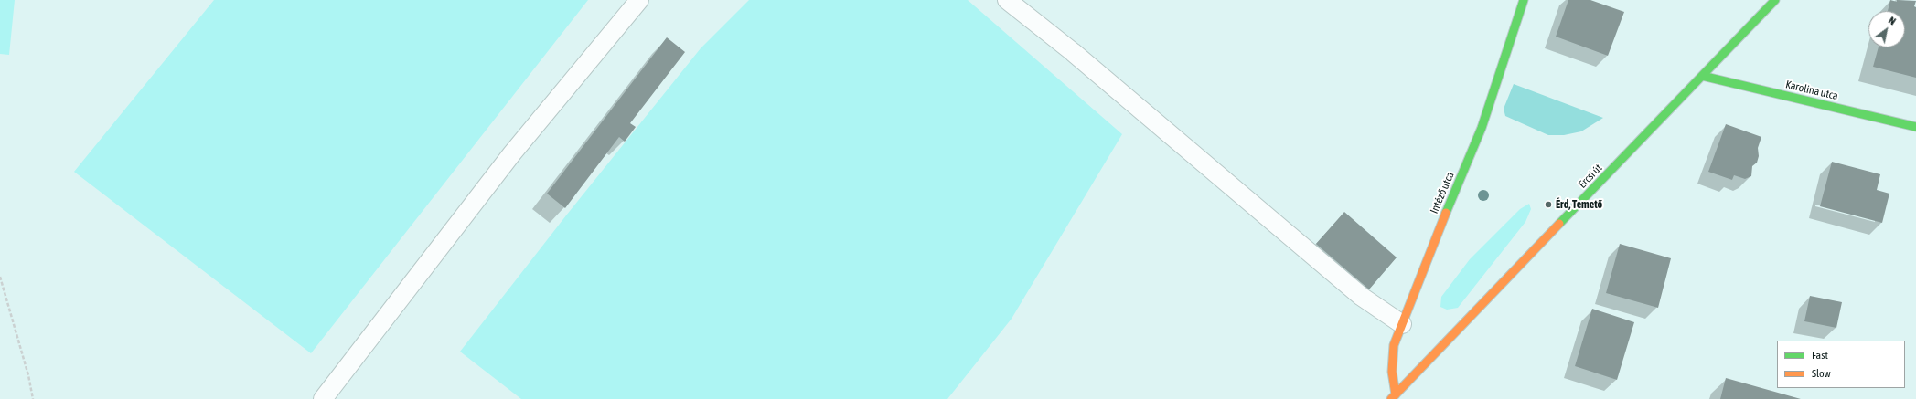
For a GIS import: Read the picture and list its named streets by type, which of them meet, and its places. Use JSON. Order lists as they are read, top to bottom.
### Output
{
  "streets": {
    "street": ["Karolina utca", "Ercsi út", "Intéző utca"]
  },
  "crossings": [
    ["Karolina utca", "Ercsi út"],
    ["Ercsi út", "Intéző utca"]
  ],
  "places": ["Érd, Temető"],
  "legend": ["Fast", "Slow"],
  "north": "top right"
}
